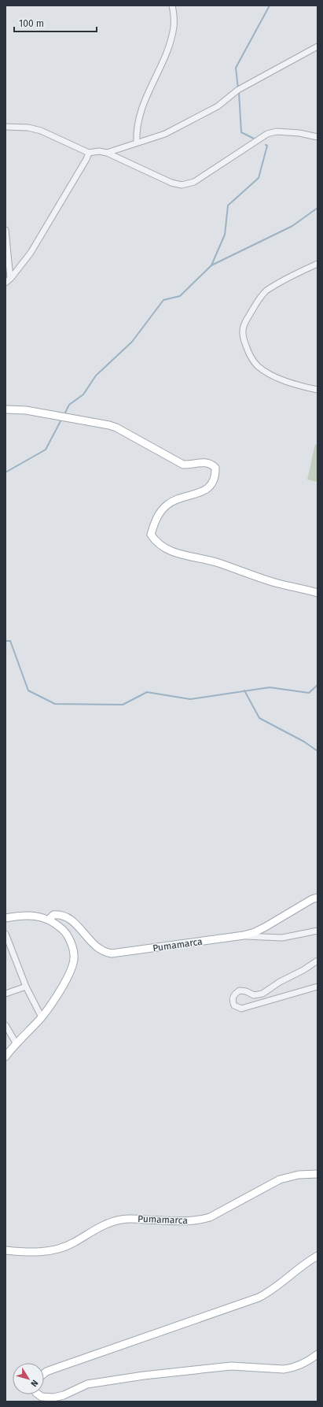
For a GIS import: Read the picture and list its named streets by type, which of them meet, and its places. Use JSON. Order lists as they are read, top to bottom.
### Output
{
  "streets": {
    "main road": ["Pumamarca"]
  },
  "scale_bar": "100 m",
  "north": "bottom right"
}
